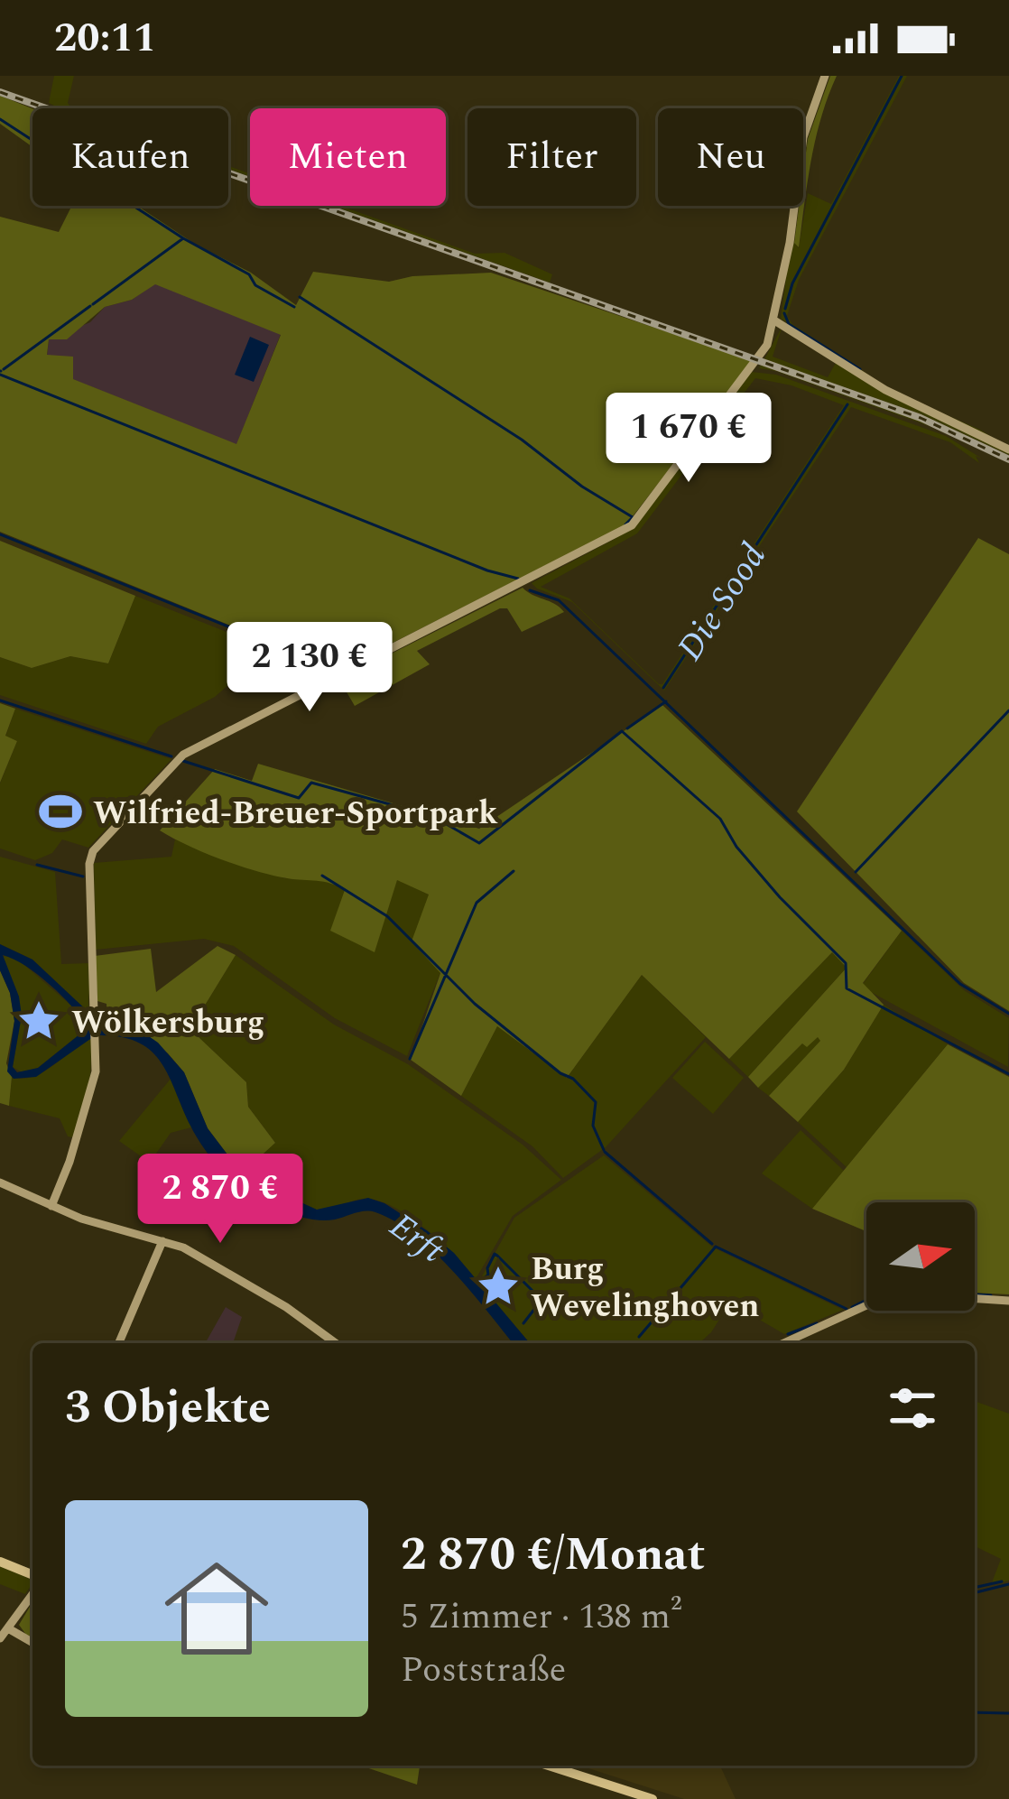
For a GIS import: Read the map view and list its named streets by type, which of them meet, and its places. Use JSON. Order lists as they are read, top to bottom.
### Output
{
  "water": ["Die Sood", "Erft"],
  "places": {
    "sports": ["Wilfried-Breuer-Sportpark"],
    "place": ["Wölkersburg", "Burg Wevelinghoven"]
  },
  "north": "right",
  "page": {
    "status": "20:11",
    "chip": [
      "Kaufen",
      "Mieten",
      "Filter",
      "Neu"
    ],
    "price": ["1 670 €", "2 130 €", "2 870 €"],
    "heading": "3 Objekte",
    "list": [
      {
        "name": "2 870 €/Monat",
        "note": "5 Zimmer · 138 m² · Poststraße"
      }
    ]
  }
}
